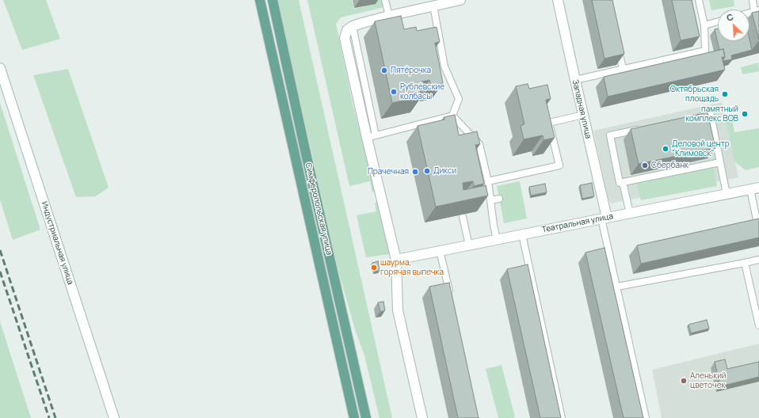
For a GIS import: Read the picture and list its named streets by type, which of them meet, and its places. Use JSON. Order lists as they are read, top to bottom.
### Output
{
  "streets": {
    "main road": ["Симферопольская улица"],
    "street": ["Западная улица", "Театральная улица", "Индустриальная улица"]
  },
  "crossings": [
    ["Западная улица", "Театральная улица"]
  ],
  "places": [
    "Пятёрочка",
    "Рублёвские колбасы",
    "Октябрьская площадь",
    "памятный комплекс ВОВ",
    "Деловой центр \"Климовск\"",
    "Сбербанк",
    "Дикси",
    "Прачечная",
    "шаурма, горячая выпечка",
    "Аленький цветочек"
  ],
  "north": "top left"
}
